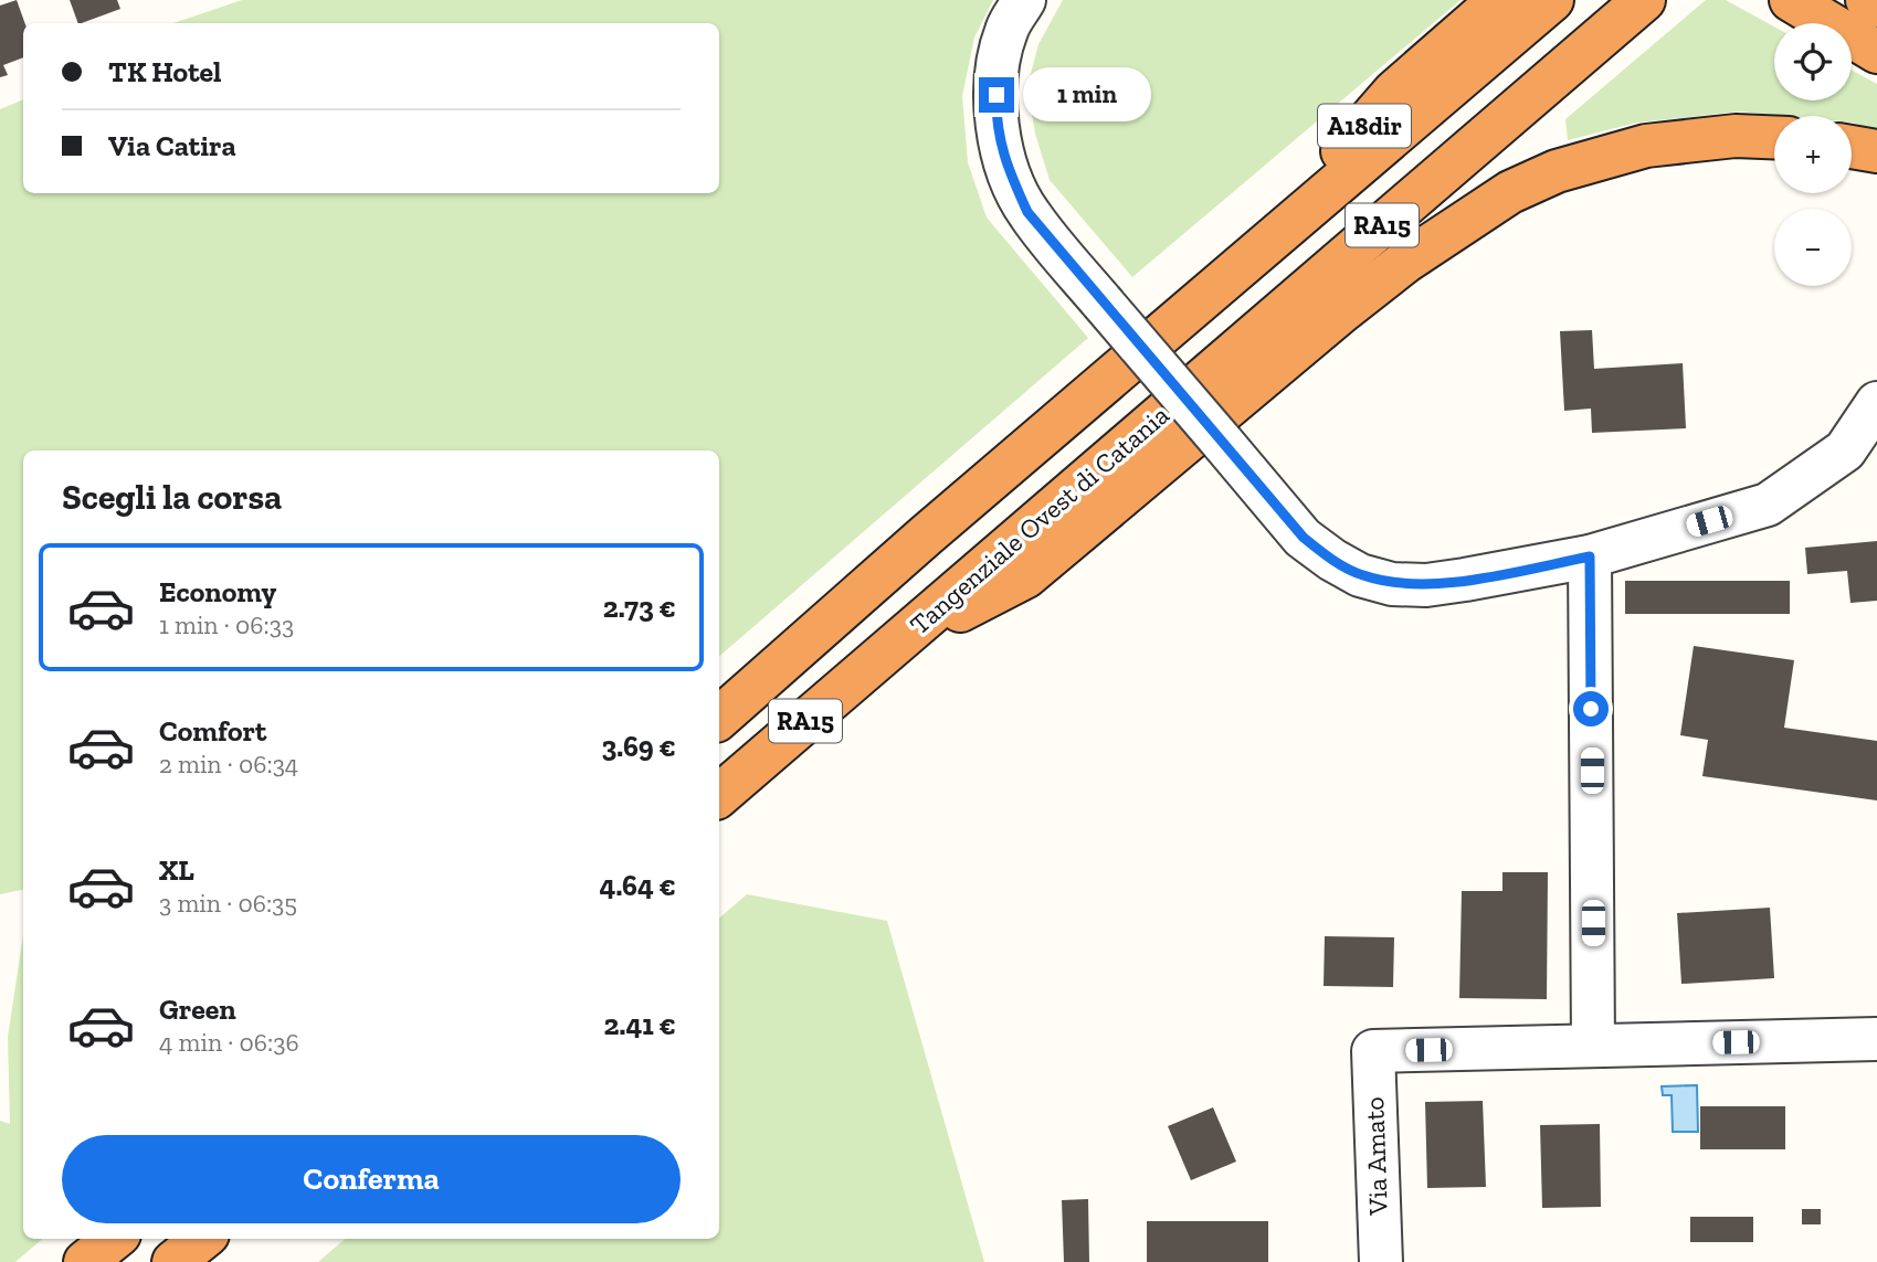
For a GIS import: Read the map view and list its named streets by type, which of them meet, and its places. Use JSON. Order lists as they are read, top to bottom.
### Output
{
  "streets": {
    "highway": ["A18dir", "RA15", "Tangenziale Ovest di Catania"],
    "street": ["Via Amato"]
  },
  "crossings": [
    ["A18dir", "RA15"]
  ],
  "page": {
    "map_buttons": ["+", "−"],
    "banner": ["TK Hotel", "Via Catira"],
    "bubble": "1 min",
    "heading": "Scegli la corsa",
    "list": [
      {
        "name": "Economy",
        "note": "1 min · 06:33",
        "value": "2.73 €"
      },
      {
        "name": "Comfort",
        "note": "2 min · 06:34",
        "value": "3.69 €"
      },
      {
        "name": "XL",
        "note": "3 min · 06:35",
        "value": "4.64 €"
      },
      {
        "name": "Green",
        "note": "4 min · 06:36",
        "value": "2.41 €"
      }
    ],
    "buttons": "Conferma"
  }
}
